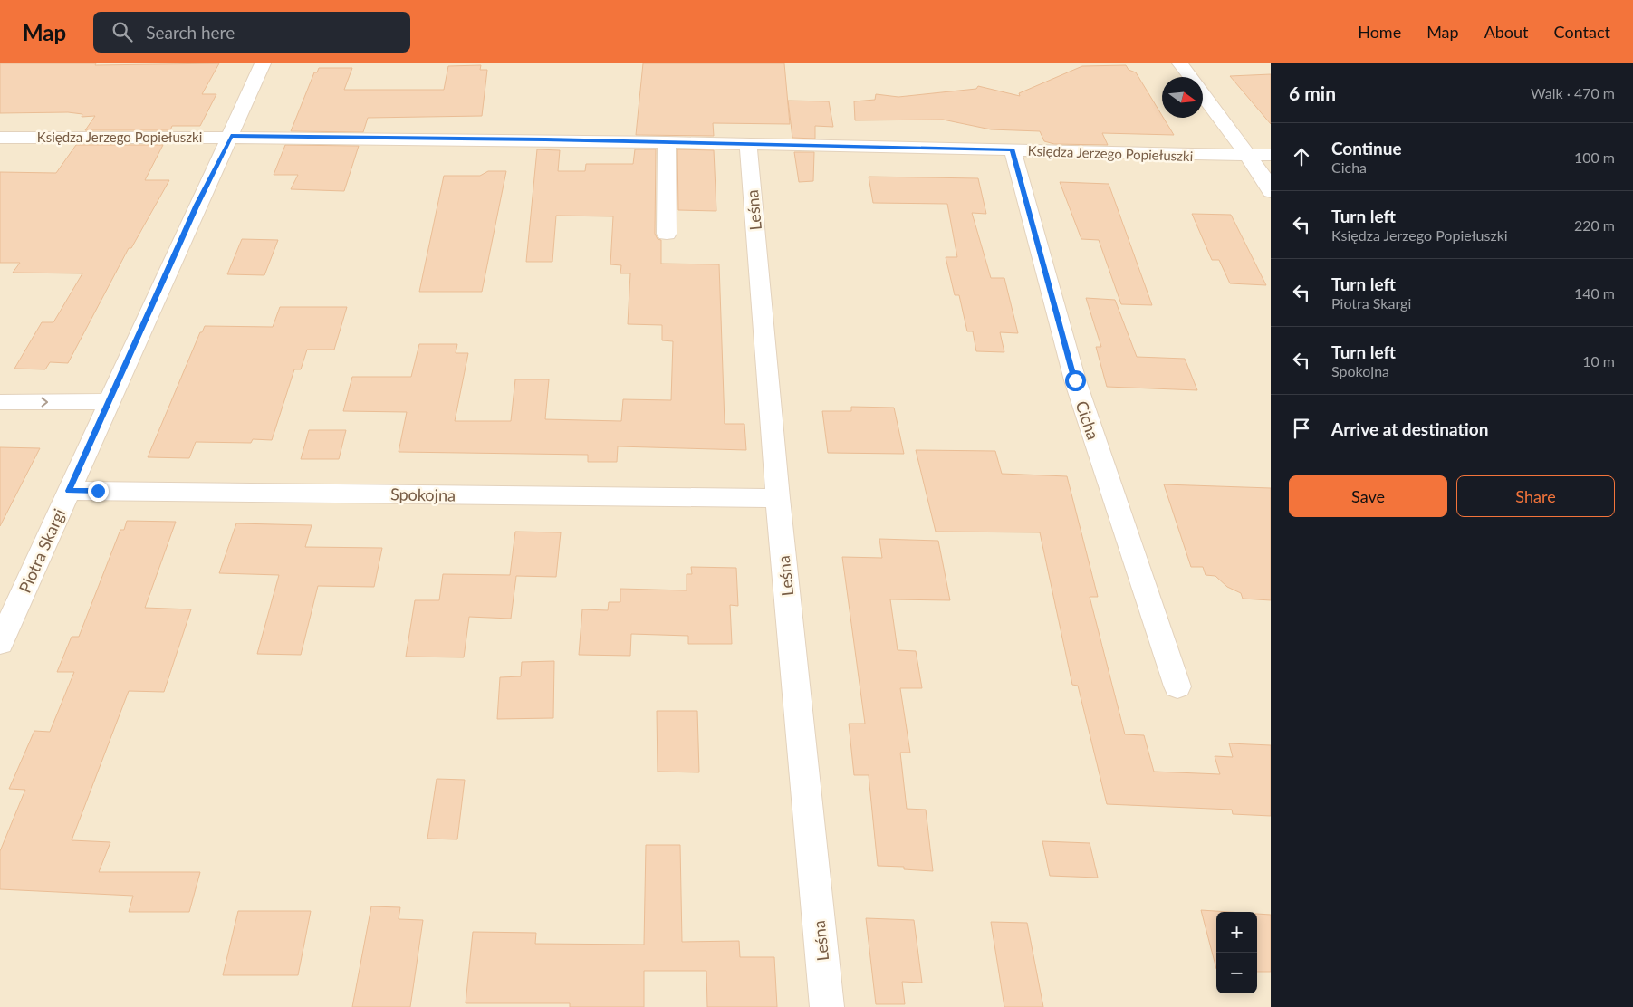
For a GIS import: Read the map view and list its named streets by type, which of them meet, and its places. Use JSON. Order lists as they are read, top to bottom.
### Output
{
  "streets": {
    "street": [
      "Księdza Jerzego Popiełuszki",
      "Leśna",
      "Cicha",
      "Spokojna",
      "Piotra Skargi"
    ]
  },
  "crossings": [
    ["Księdza Jerzego Popiełuszki", "Leśna"],
    ["Księdza Jerzego Popiełuszki", "Cicha"],
    ["Księdza Jerzego Popiełuszki", "Piotra Skargi"],
    ["Leśna", "Spokojna"],
    ["Spokojna", "Piotra Skargi"]
  ],
  "north": "right",
  "page": {
    "header": "Map",
    "search": "Search here",
    "nav": [
      "Home",
      "Map",
      "About",
      "Contact"
    ],
    "heading": ["6 min", "Walk · 470 m"],
    "list": [
      ["Continue", "Cicha", "100 m"],
      ["Turn left", "Księdza Jerzego Popiełuszki", "220 m"],
      ["Turn left", "Piotra Skargi", "140 m"],
      ["Turn left", "Spokojna", "10 m"],
      "Arrive at destination"
    ],
    "buttons": ["Save", "Share"],
    "map_buttons": ["+", "−"]
  }
}
